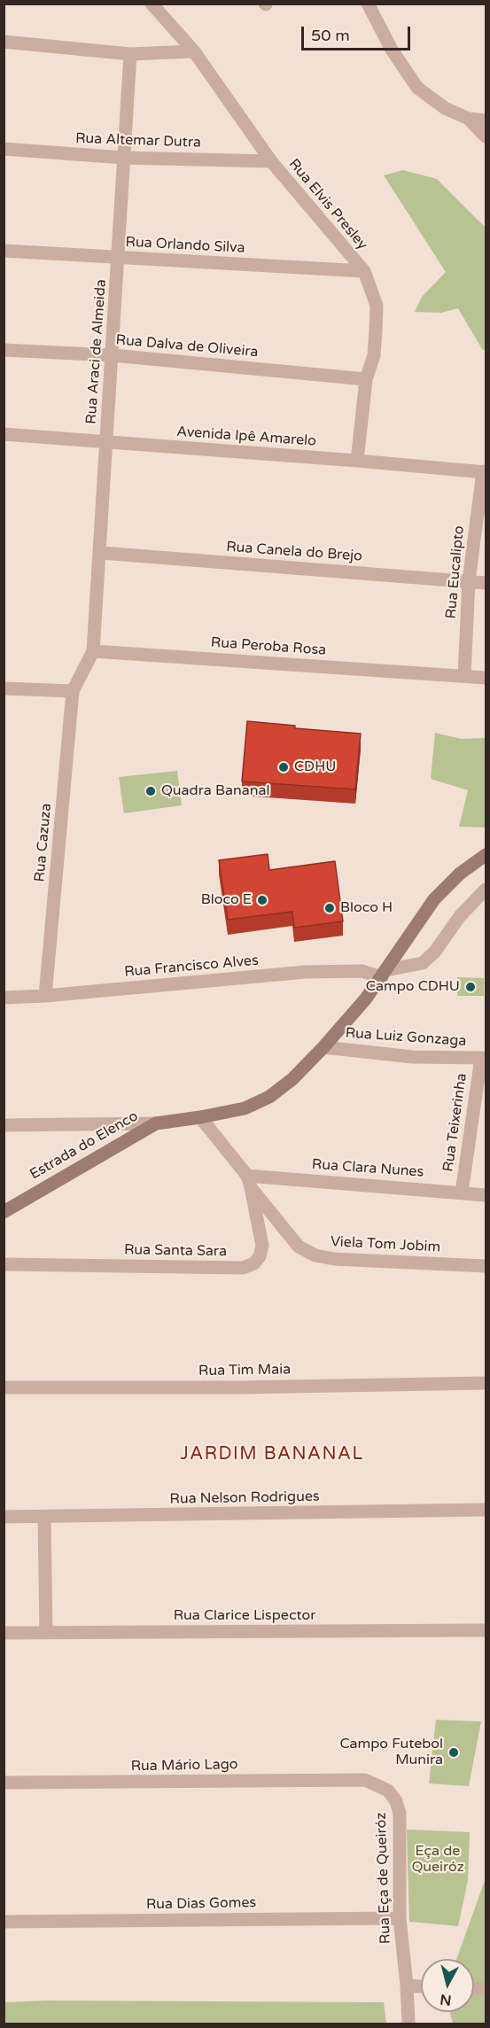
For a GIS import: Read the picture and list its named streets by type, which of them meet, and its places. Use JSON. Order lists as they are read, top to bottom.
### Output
{
  "streets": {
    "street": [
      "Rua Altemar Dutra",
      "Rua Elvis Presley",
      "Rua Orlando Silva",
      "Rua Dalva de Oliveira",
      "Rua Araci de Almeida",
      "Avenida Ipê Amarelo",
      "Rua Canela do Brejo",
      "Rua Eucalipto",
      "Rua Peroba Rosa",
      "Rua Cazuza",
      "Rua Francisco Alves",
      "Rua Luiz Gonzaga",
      "Rua Teixerinha",
      "Estrada do Elenco",
      "Rua Clara Nunes",
      "Viela Tom Jobim",
      "Rua Santa Sara",
      "Rua Tim Maia",
      "Rua Nelson Rodrigues",
      "Rua Clarice Lispector",
      "Rua Mário Lago",
      "Rua Eça de Queiróz",
      "Rua Dias Gomes"
    ]
  },
  "crossings": [
    ["Rua Altemar Dutra", "Rua Elvis Presley"],
    ["Rua Altemar Dutra", "Rua Araci de Almeida"],
    ["Rua Elvis Presley", "Rua Orlando Silva"],
    ["Rua Elvis Presley", "Rua Dalva de Oliveira"],
    ["Rua Elvis Presley", "Avenida Ipê Amarelo"],
    ["Rua Orlando Silva", "Rua Araci de Almeida"],
    ["Rua Dalva de Oliveira", "Rua Araci de Almeida"],
    ["Rua Araci de Almeida", "Avenida Ipê Amarelo"],
    ["Rua Araci de Almeida", "Rua Canela do Brejo"],
    ["Rua Araci de Almeida", "Rua Peroba Rosa"],
    ["Avenida Ipê Amarelo", "Rua Eucalipto"],
    ["Rua Canela do Brejo", "Rua Eucalipto"],
    ["Rua Eucalipto", "Rua Peroba Rosa"],
    ["Rua Cazuza", "Rua Francisco Alves"],
    ["Rua Francisco Alves", "Estrada do Elenco"],
    ["Rua Luiz Gonzaga", "Rua Teixerinha"],
    ["Rua Luiz Gonzaga", "Estrada do Elenco"],
    ["Rua Teixerinha", "Rua Clara Nunes"],
    ["Estrada do Elenco", "Viela Tom Jobim"],
    ["Rua Clara Nunes", "Viela Tom Jobim"],
    ["Rua Clara Nunes", "Rua Santa Sara"],
    ["Viela Tom Jobim", "Rua Santa Sara"],
    ["Rua Mário Lago", "Rua Eça de Queiróz"],
    ["Rua Eça de Queiróz", "Rua Dias Gomes"]
  ],
  "districts": ["JARDIM BANANAL"],
  "parks": ["Eça de Queiróz"],
  "places": [
    "CDHU",
    "Quadra Bananal",
    "Bloco E",
    "Bloco H",
    "Campo CDHU",
    "Campo Futebol Munira"
  ],
  "scale_bar": "50 m",
  "north": "bottom"
}
